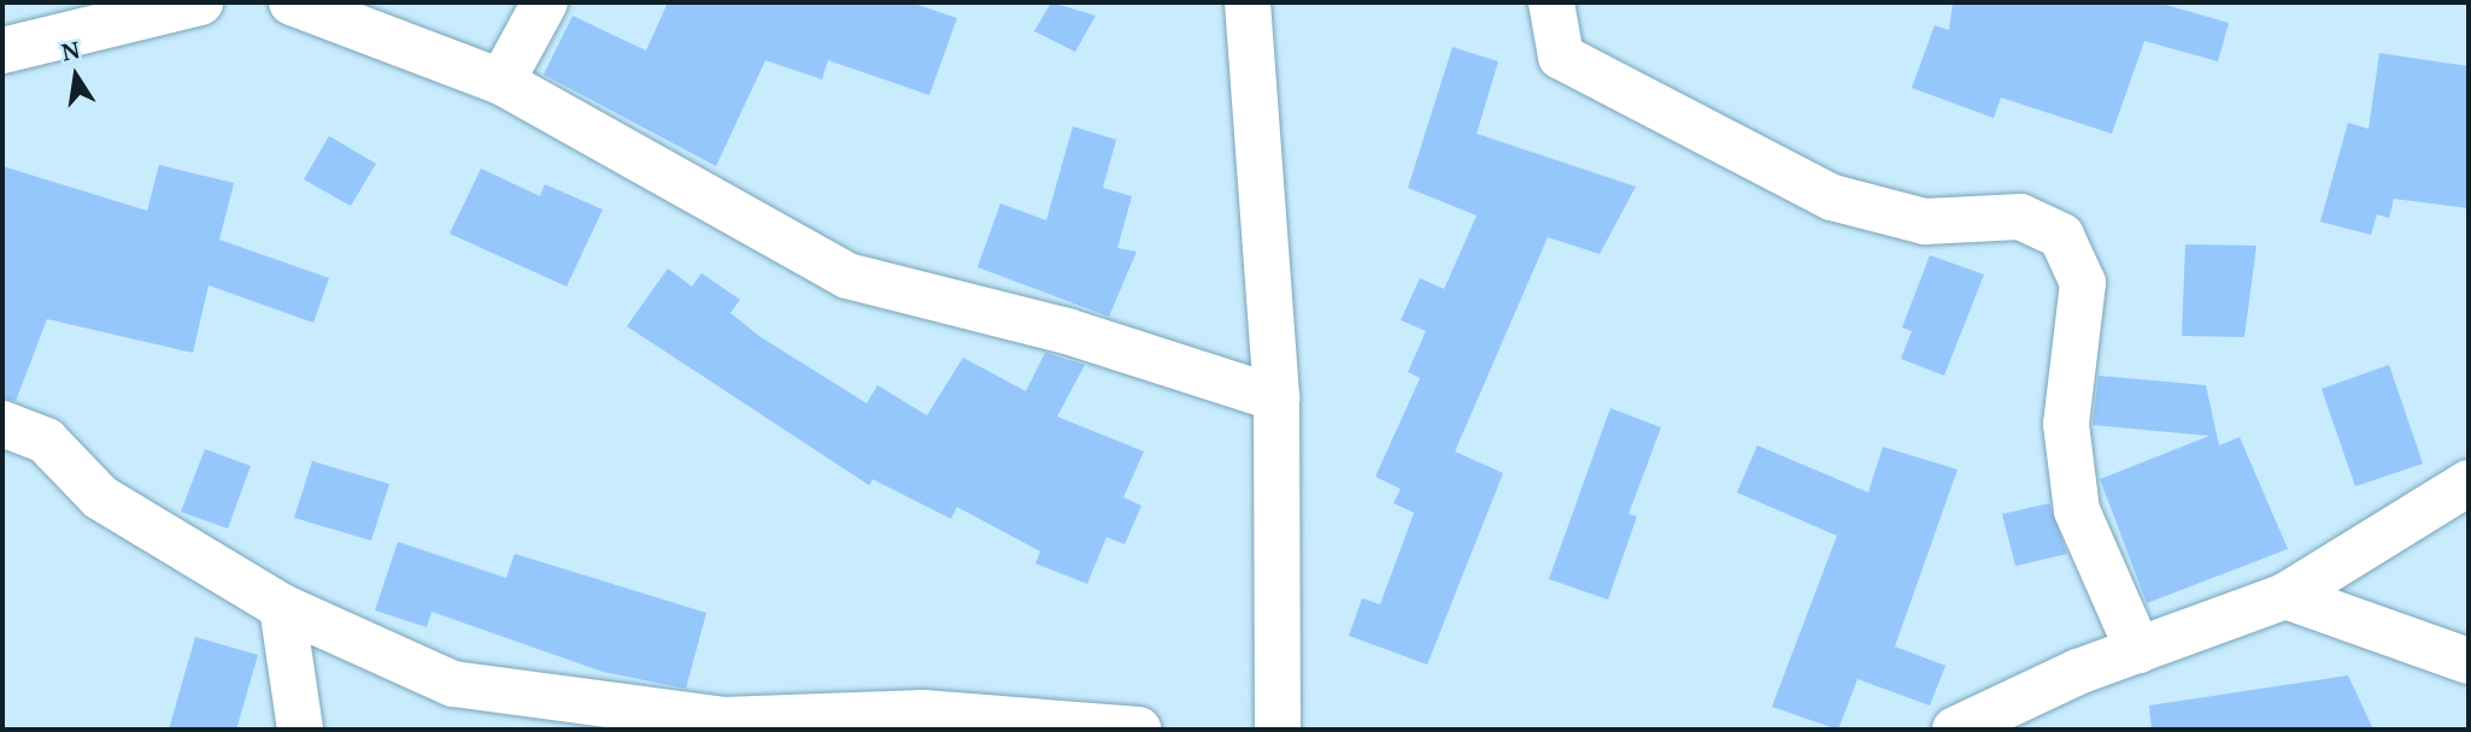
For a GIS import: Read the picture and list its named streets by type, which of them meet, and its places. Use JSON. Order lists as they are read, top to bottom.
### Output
{
  "north": "top"
}
